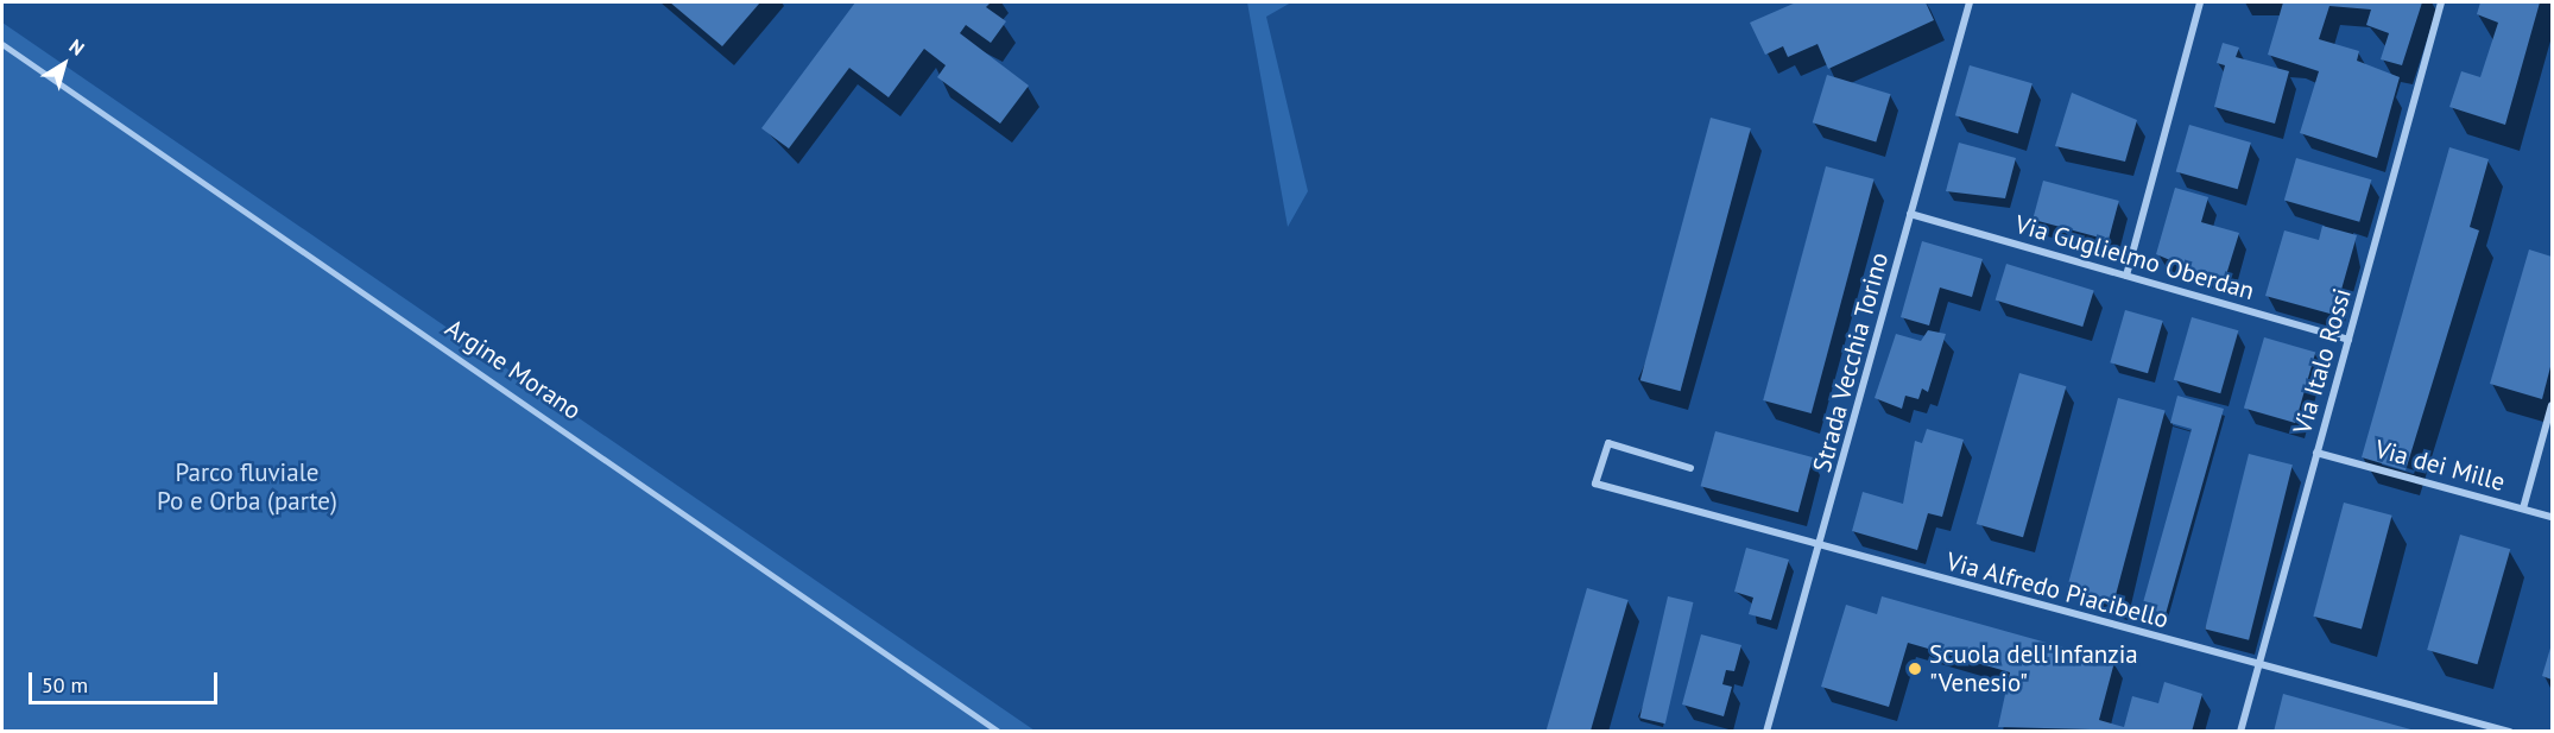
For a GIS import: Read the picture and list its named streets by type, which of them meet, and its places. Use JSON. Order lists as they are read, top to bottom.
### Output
{
  "streets": {
    "street": [
      "Via Guglielmo Oberdan",
      "Via Italo Rossi",
      "Strada Vecchia Torino",
      "Via dei Mille",
      "Via Alfredo Piacibello"
    ],
    "lane": ["Argine Morano"]
  },
  "crossings": [
    ["Via Guglielmo Oberdan", "Via Italo Rossi"],
    ["Via Guglielmo Oberdan", "Strada Vecchia Torino"],
    ["Via Italo Rossi", "Via dei Mille"],
    ["Via Italo Rossi", "Via Alfredo Piacibello"],
    ["Strada Vecchia Torino", "Via Alfredo Piacibello"]
  ],
  "parks": ["Parco fluviale Po e Orba (parte)"],
  "places": ["Scuola dell'Infanzia \"Venesio\""],
  "scale_bar": "50 m",
  "north": "top right"
}
